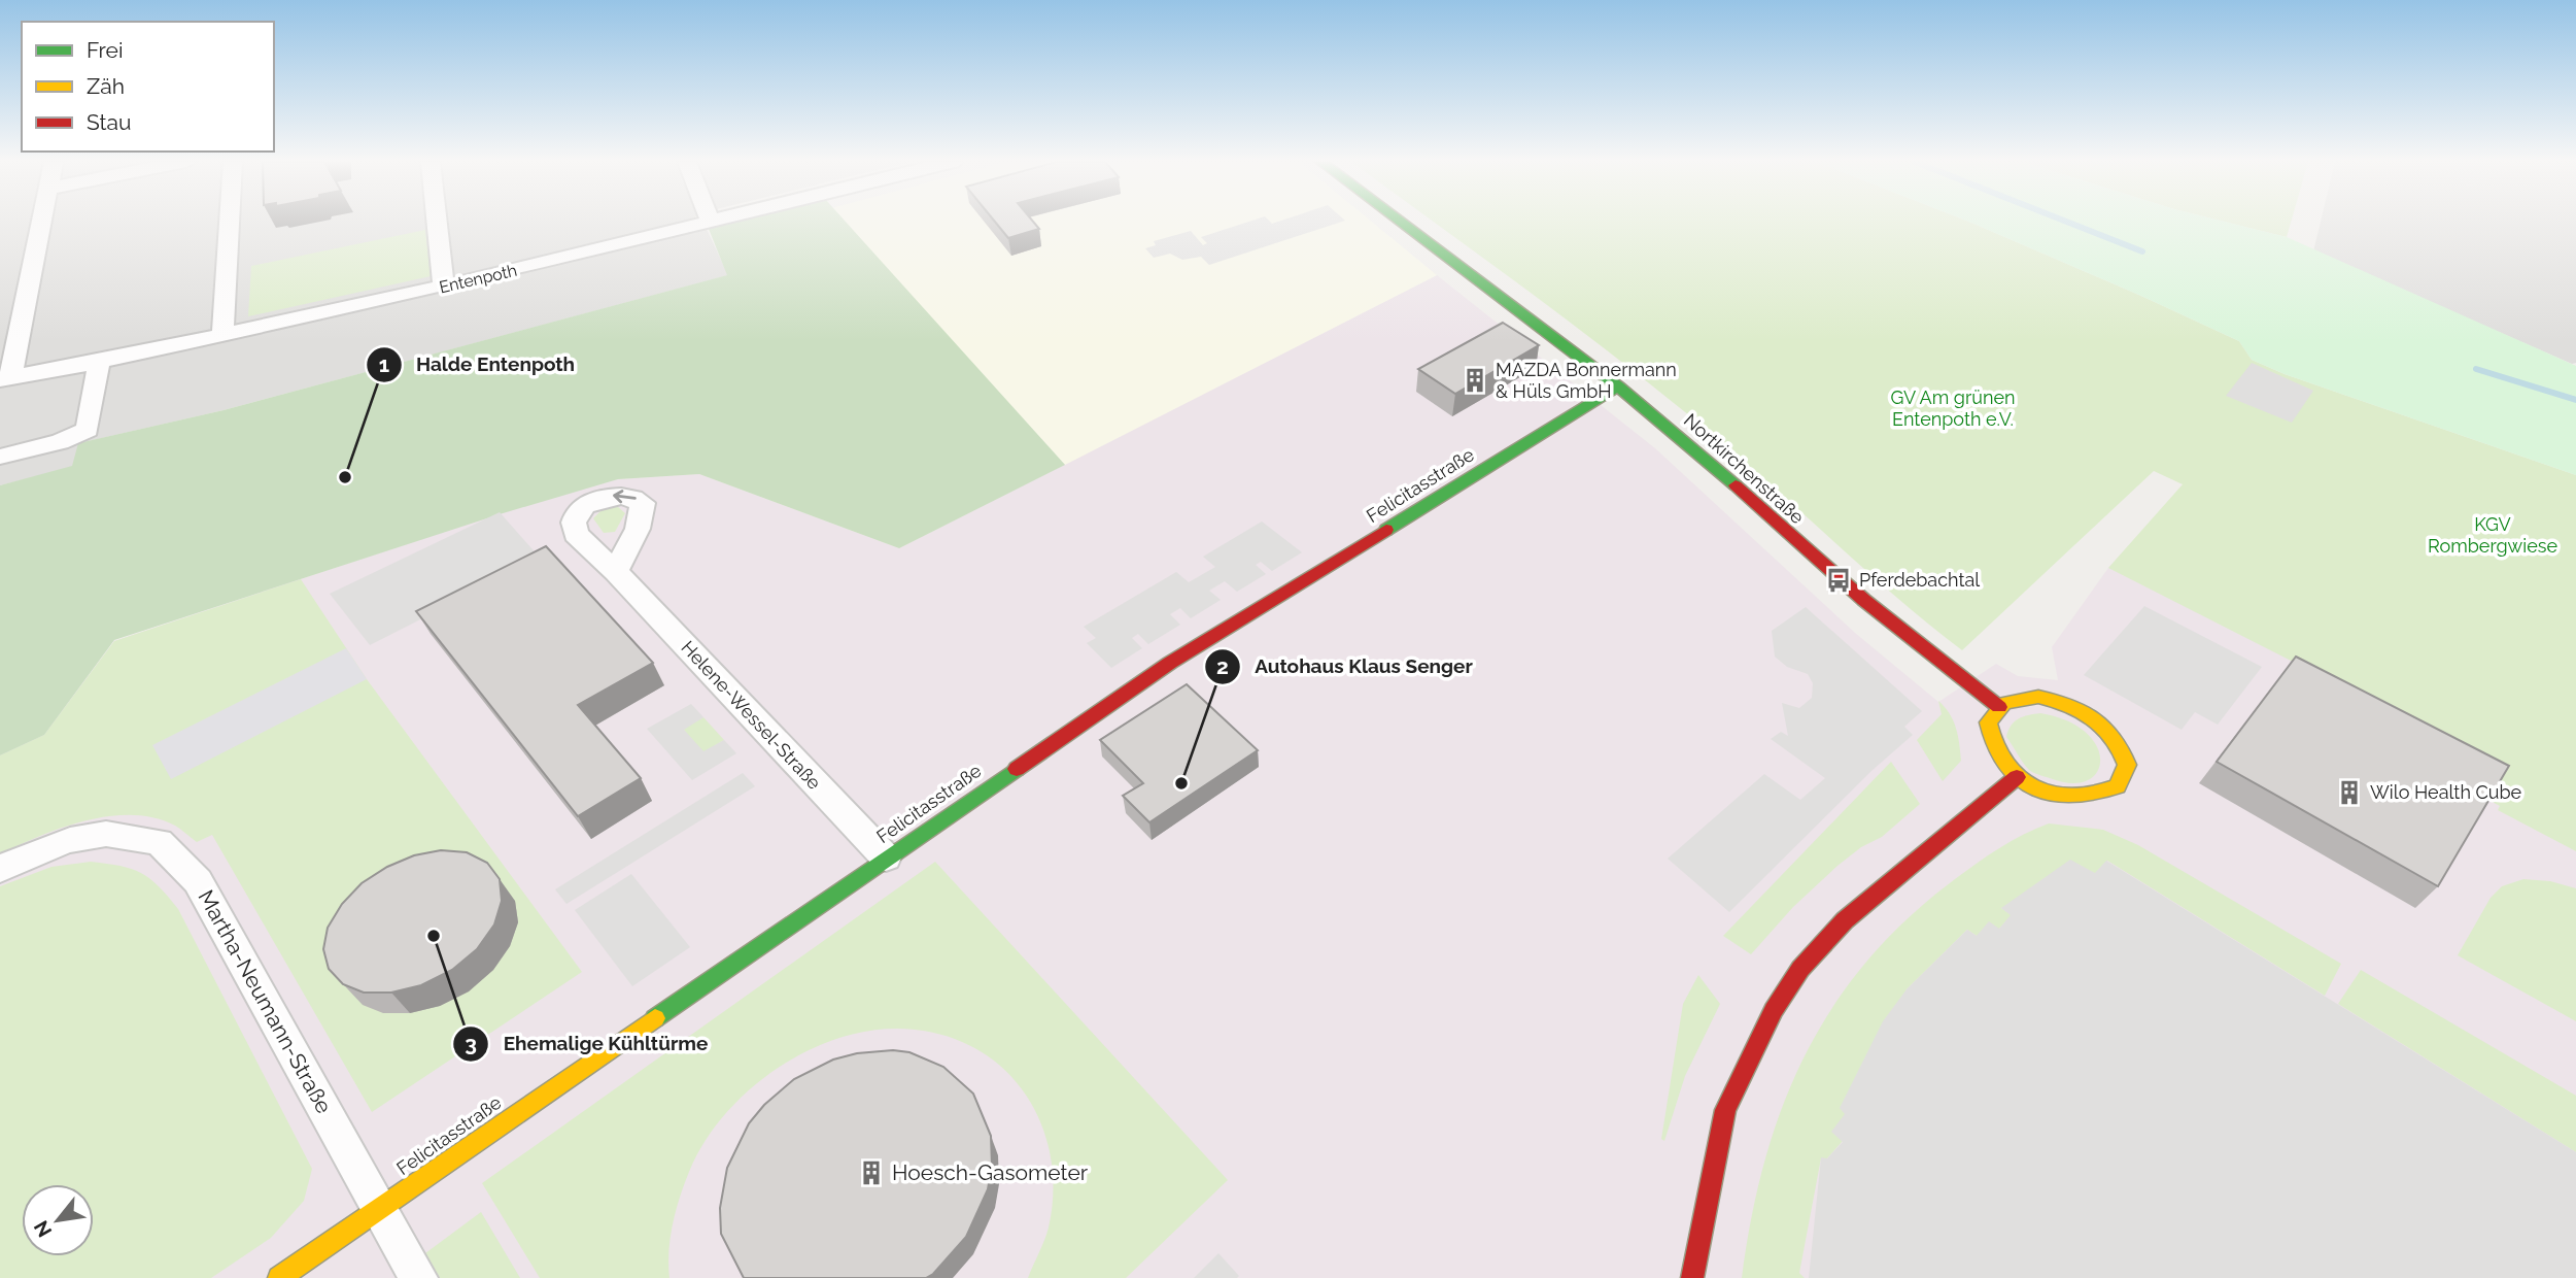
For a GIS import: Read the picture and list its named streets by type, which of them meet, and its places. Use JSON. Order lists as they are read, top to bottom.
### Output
{
  "streets": {
    "main road": ["Nortkirchenstraße", "Felicitasstraße"],
    "street": ["Entenpoth", "Helene-Wessel-Straße", "Martha-Neumann-Straße"]
  },
  "crossings": [
    ["Nortkirchenstraße", "Felicitasstraße"],
    ["Felicitasstraße", "Helene-Wessel-Straße"],
    ["Felicitasstraße", "Martha-Neumann-Straße"]
  ],
  "parks": ["GV Am grünen Entenpoth e.V.", "KGV Rombergwiese"],
  "places": {
    "building": ["MAZDA Bonnermann & Hüls GmbH", "Wilo Health Cube", "Hoesch-Gasometer"],
    "other": ["Halde Entenpoth", "Autohaus Klaus Senger", "Ehemalige Kühltürme"],
    "bus stop": ["Pferdebachtal"]
  },
  "legend": ["Frei", "Zäh", "Stau"],
  "north": "bottom left"
}
